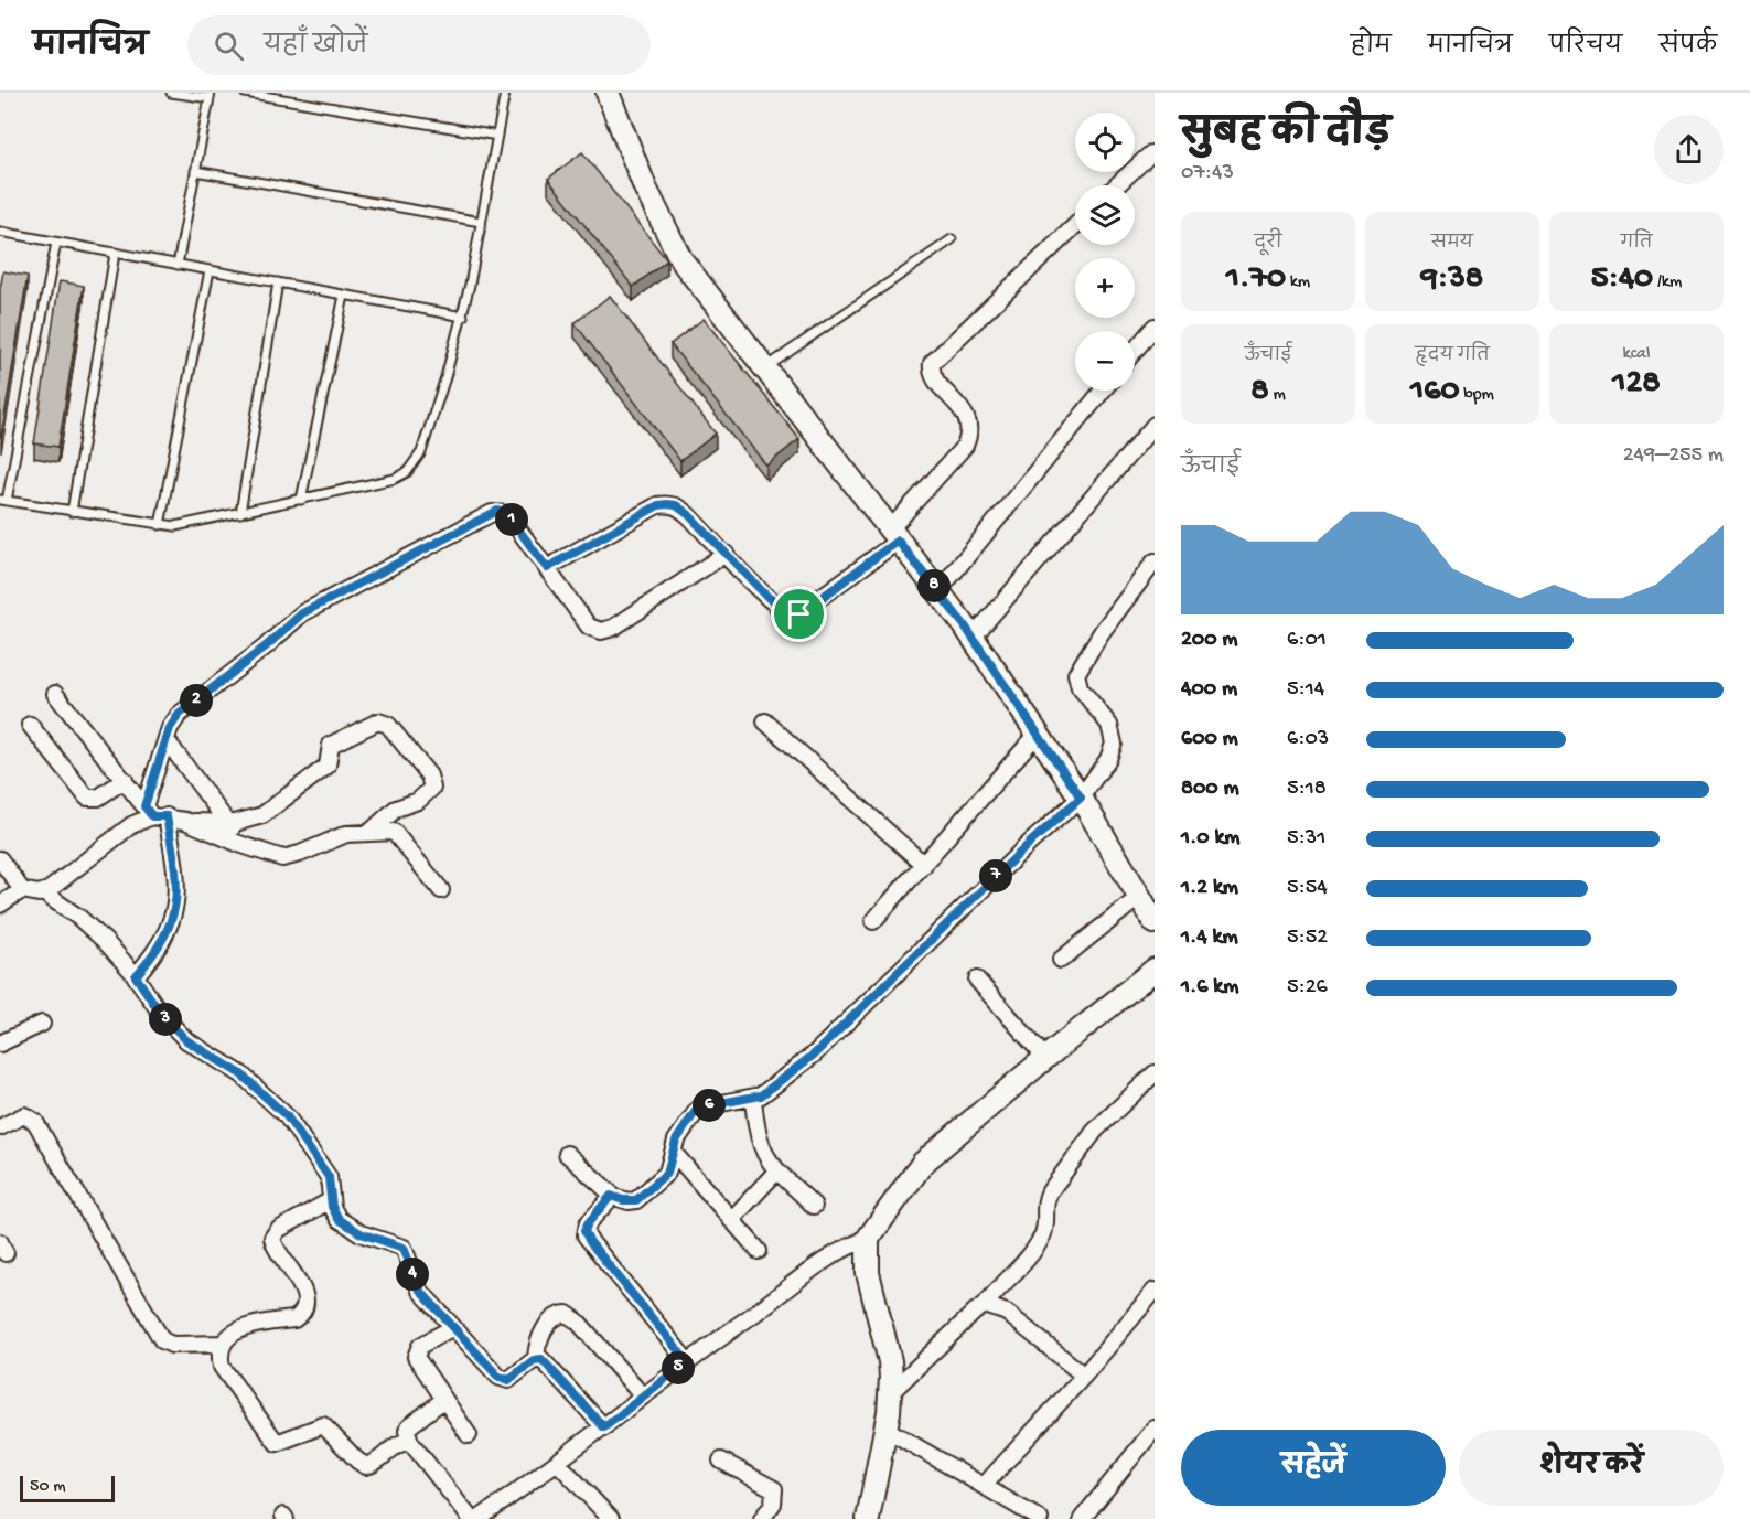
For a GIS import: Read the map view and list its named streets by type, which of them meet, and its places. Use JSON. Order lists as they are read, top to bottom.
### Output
{
  "scale_bar": "50 m",
  "page": {
    "header": "मानचित्र",
    "search": "यहाँ खोजें",
    "nav": [
      "होम",
      "मानचित्र",
      "परिचय",
      "संपर्क"
    ],
    "heading": ["सुबह की दौड़", "07:43"],
    "map_buttons": ["+", "−"],
    "stats": [
      ["दूरी", "1.70 km"],
      ["समय", "9:38"],
      ["गति", "5:40 /km"],
      ["ऊँचाई", "8 m"],
      ["हृदय गति", "160 bpm"],
      ["kcal", "128"]
    ],
    "chart": ["ऊँचाई", "249–255 m"],
    "pins": [
      "1",
      "8",
      "2",
      "7",
      "3",
      "6",
      "4",
      "5"
    ],
    "list": [
      {
        "name": "200 m",
        "note": "6:01"
      },
      {
        "name": "400 m",
        "note": "5:14"
      },
      {
        "name": "600 m",
        "note": "6:03"
      },
      {
        "name": "800 m",
        "note": "5:18"
      },
      {
        "name": "1.0 km",
        "note": "5:31"
      },
      {
        "name": "1.2 km",
        "note": "5:54"
      },
      {
        "name": "1.4 km",
        "note": "5:52"
      },
      {
        "name": "1.6 km",
        "note": "5:26"
      }
    ],
    "buttons": ["सहेजें", "शेयर करें"],
    "scale": "50 m"
  }
}
